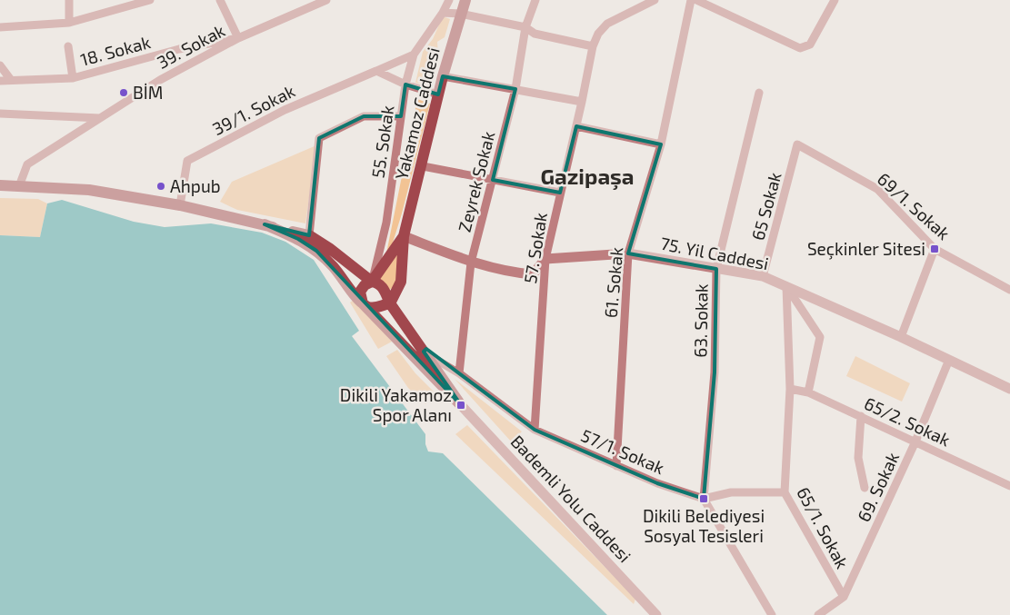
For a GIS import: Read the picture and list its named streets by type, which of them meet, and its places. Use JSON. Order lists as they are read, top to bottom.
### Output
{
  "streets": {
    "main road": ["Yakamoz Caddesi"],
    "street": [
      "39. Sokak",
      "18. Sokak",
      "39/1. Sokak",
      "55. Sokak",
      "Zeyrek Sokak",
      "65 Sokak",
      "69/1. Sokak",
      "57. Sokak",
      "75. Yil Caddesi",
      "61. Sokak",
      "63. Sokak",
      "65/2. Sokak",
      "57/1. Sokak",
      "69. Sokak",
      "Bademli Yolu Caddesi",
      "65/1. Sokak"
    ]
  },
  "crossings": [
    ["39. Sokak", "18. Sokak"],
    ["39/1. Sokak", "55. Sokak"],
    ["Zeyrek Sokak", "57/1. Sokak"],
    ["65 Sokak", "69/1. Sokak"],
    ["65 Sokak", "75. Yil Caddesi"],
    ["57. Sokak", "75. Yil Caddesi"],
    ["57. Sokak", "57/1. Sokak"],
    ["75. Yil Caddesi", "61. Sokak"],
    ["75. Yil Caddesi", "63. Sokak"],
    ["75. Yil Caddesi", "69. Sokak"],
    ["75. Yil Caddesi", "65/1. Sokak"],
    ["61. Sokak", "57/1. Sokak"],
    ["63. Sokak", "57/1. Sokak"],
    ["65/2. Sokak", "69. Sokak"],
    ["65/2. Sokak", "65/1. Sokak"],
    ["69. Sokak", "65/1. Sokak"]
  ],
  "districts": ["Gazipaşa"],
  "places": {
    "other": ["BİM", "Ahpub"],
    "transit": ["Seçkinler Sitesi", "Dikili Yakamoz Spor Alanı", "Dikili Belediyesi Sosyal Tesisleri"]
  }
}
